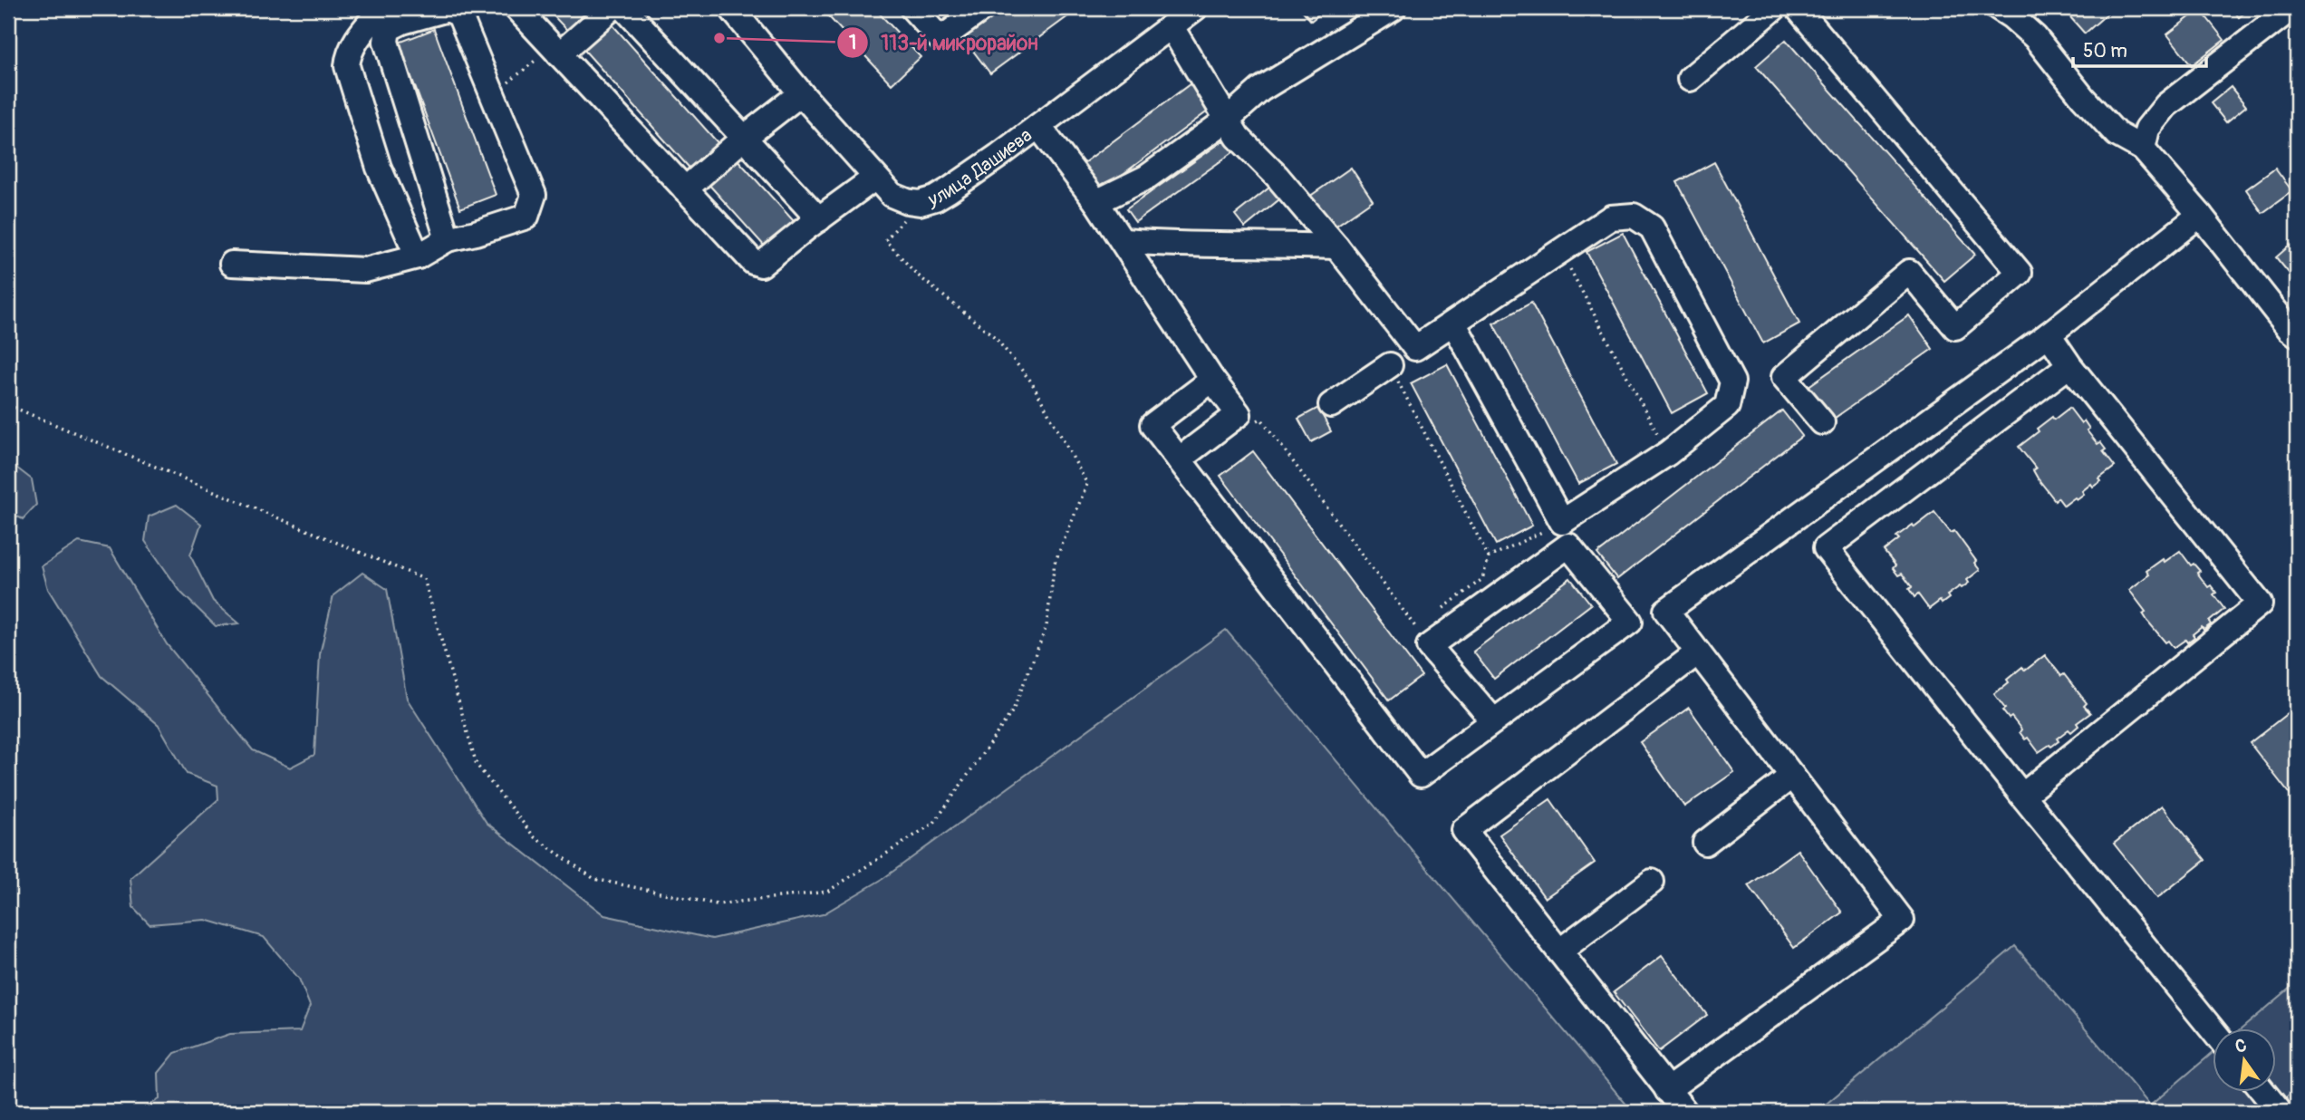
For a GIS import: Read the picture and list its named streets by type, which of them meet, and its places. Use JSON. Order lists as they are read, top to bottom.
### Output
{
  "streets": {
    "street": ["улица Дашиева"]
  },
  "places": ["113-й микрорайон"],
  "scale_bar": "50 m",
  "north": "top"
}
